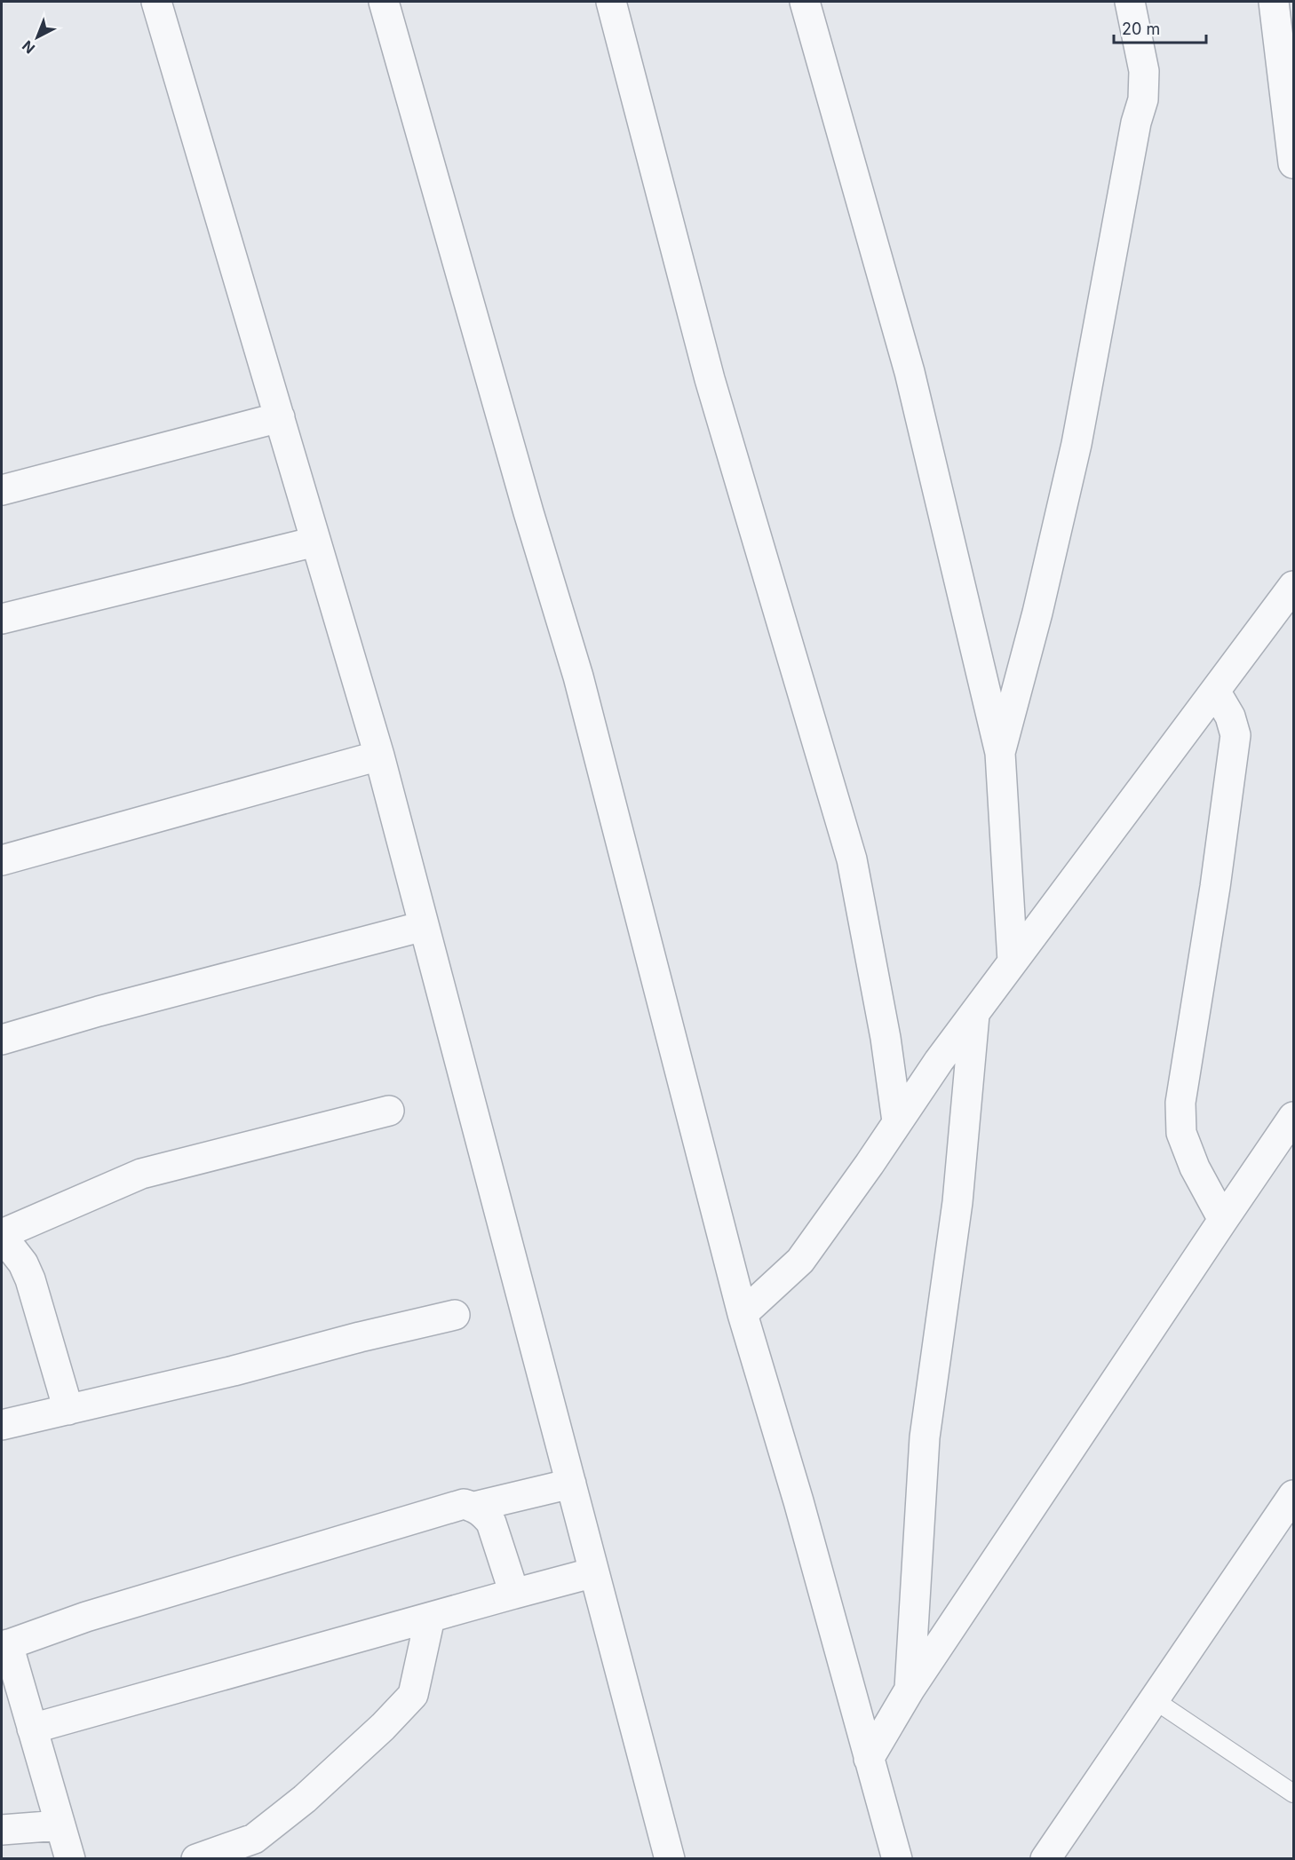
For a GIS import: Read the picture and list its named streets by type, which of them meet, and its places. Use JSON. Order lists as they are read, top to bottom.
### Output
{
  "scale_bar": "20 m",
  "north": "bottom left"
}
